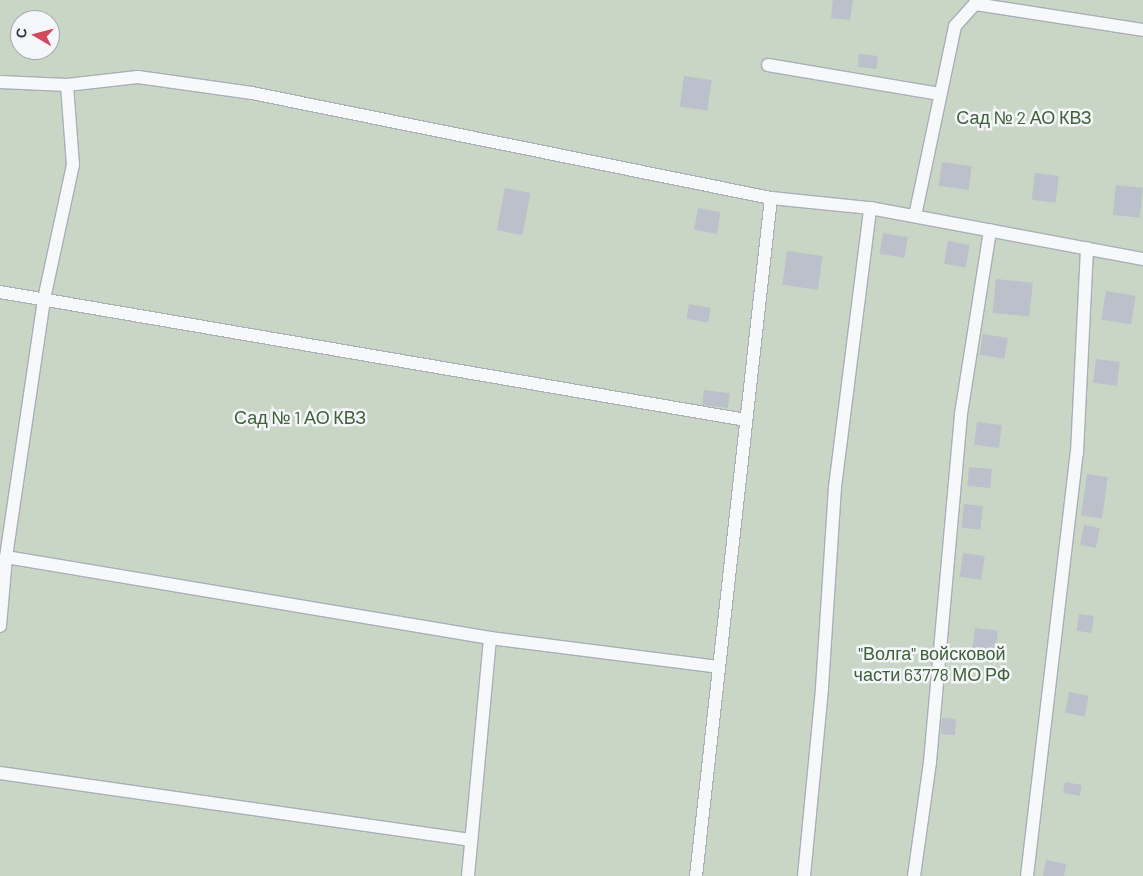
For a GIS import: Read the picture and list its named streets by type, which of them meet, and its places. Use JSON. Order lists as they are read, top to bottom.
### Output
{
  "parks": ["Сад № 2 АО КВЗ", "Сад № 1 АО КВЗ", "\"Волга\" войсковой части 63778 МО РФ"],
  "north": "left"
}
